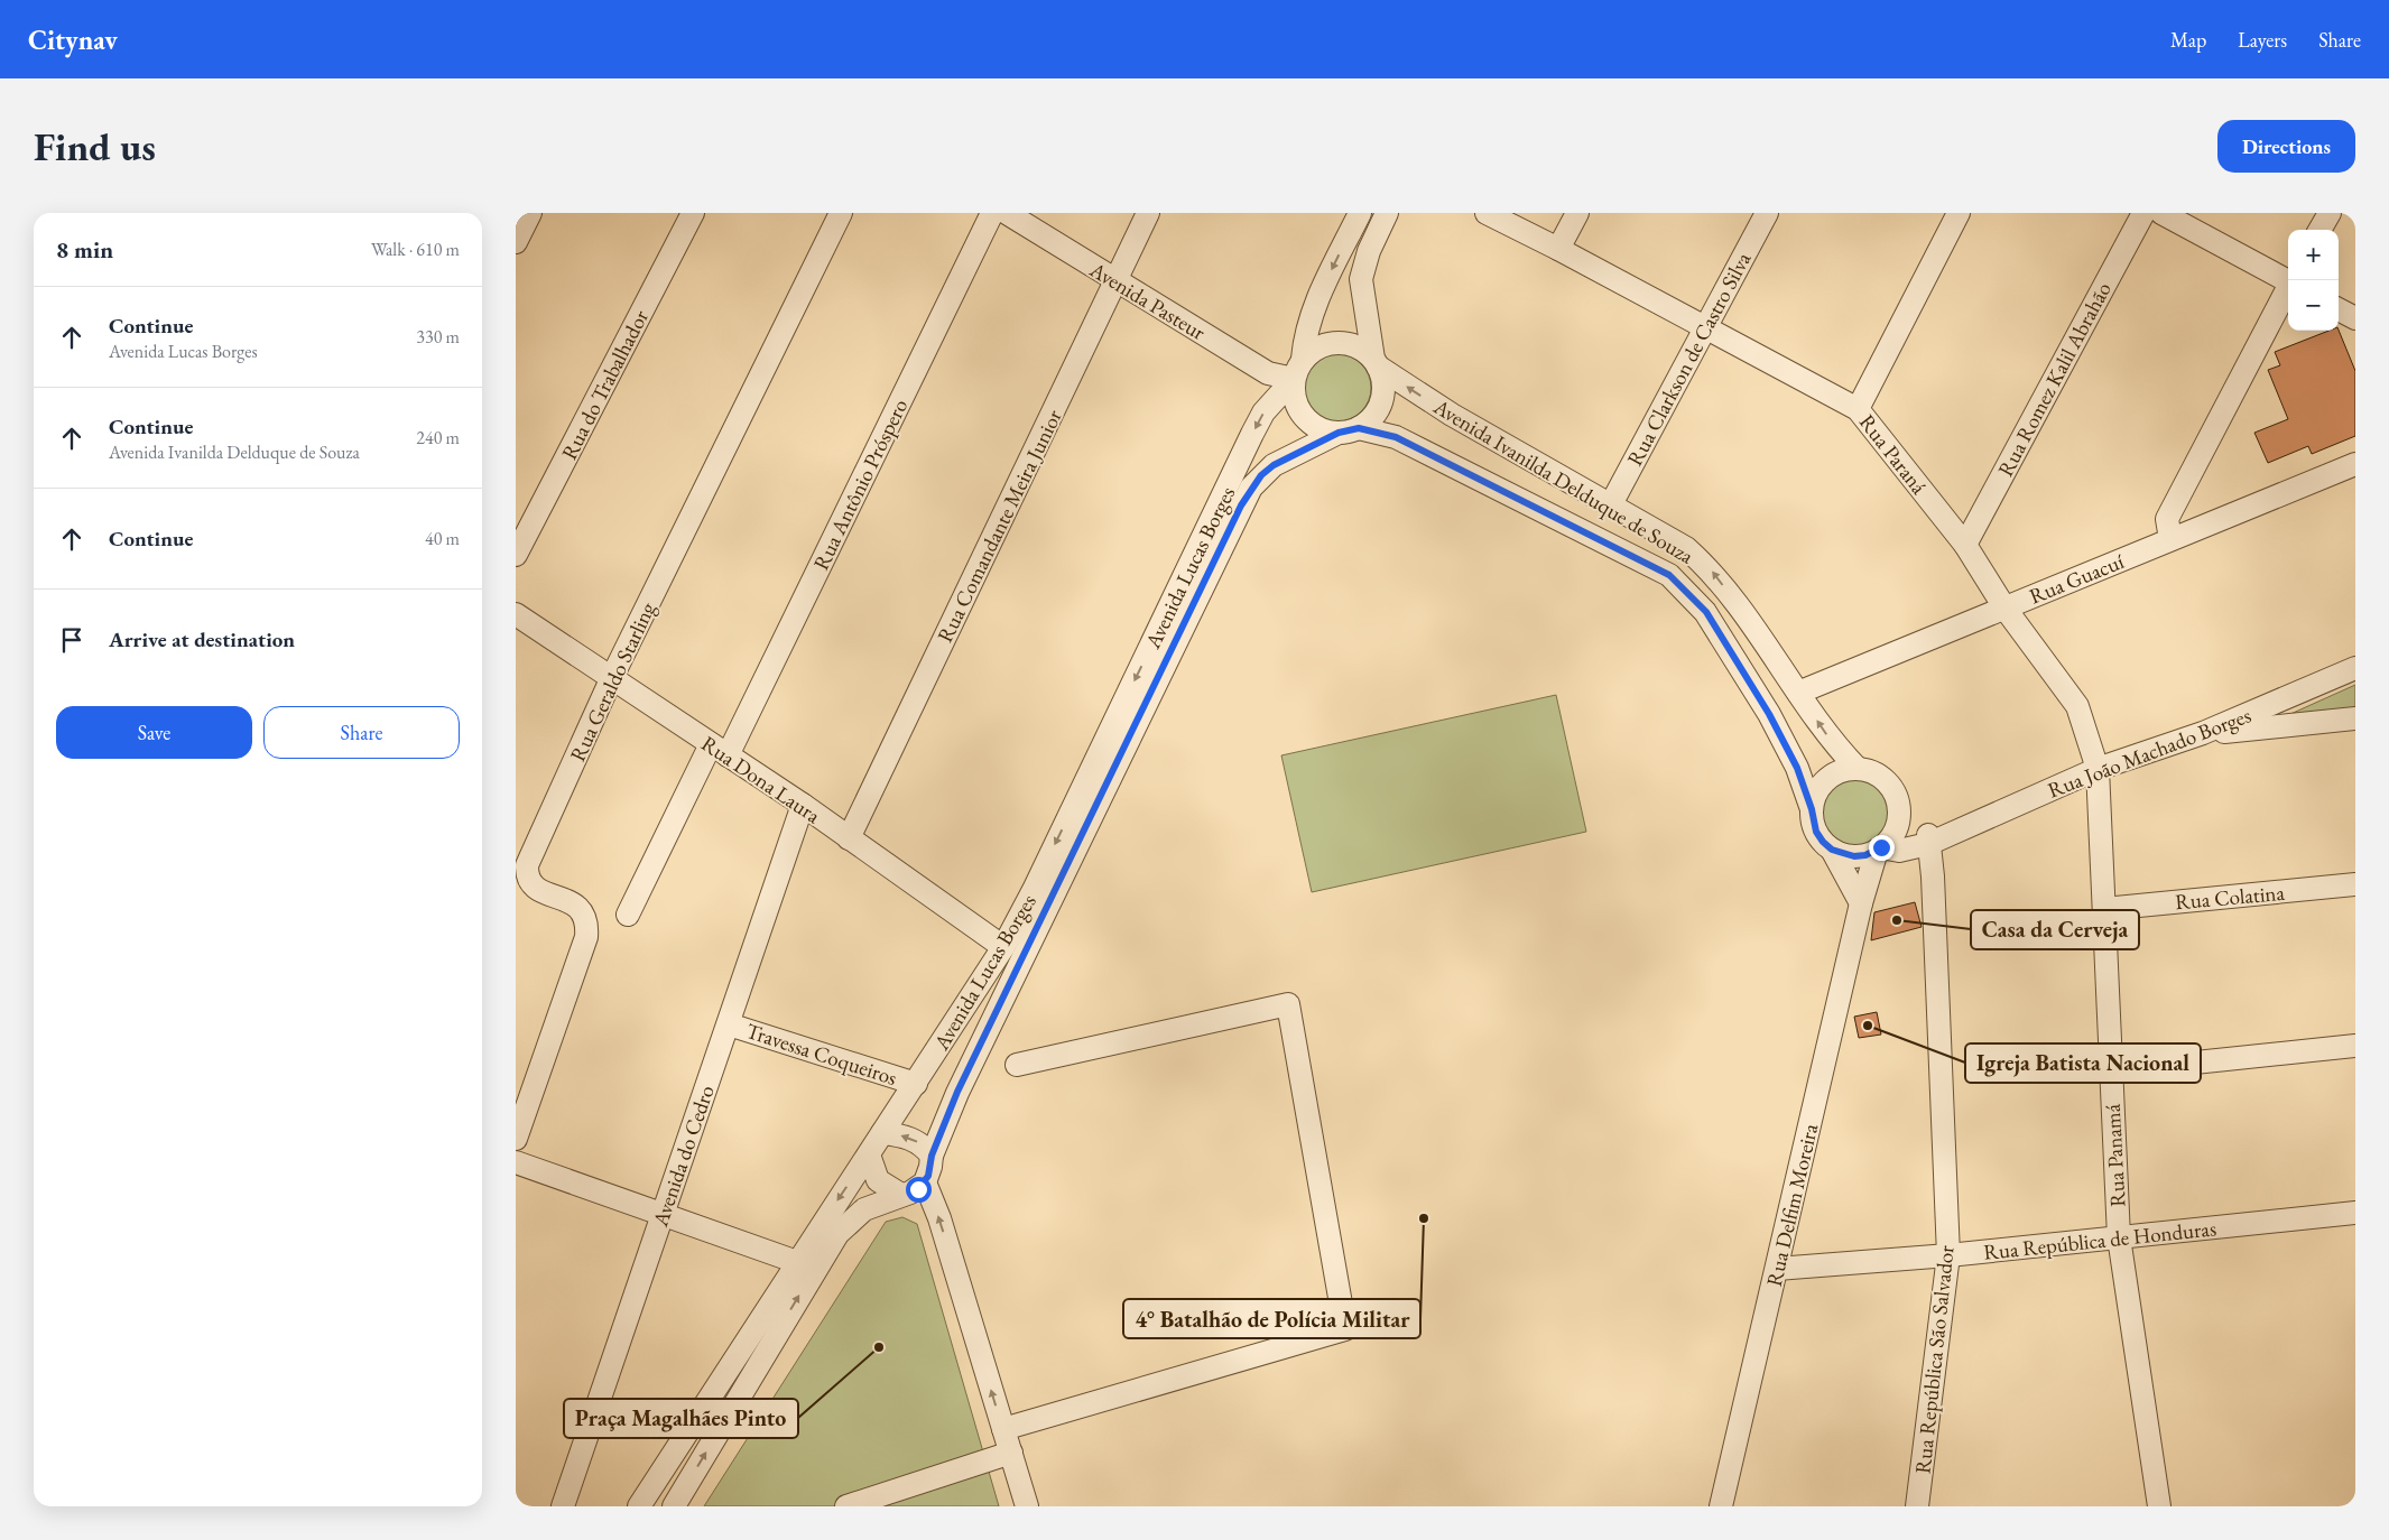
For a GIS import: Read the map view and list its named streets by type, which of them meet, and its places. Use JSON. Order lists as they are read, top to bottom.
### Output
{
  "streets": {
    "street": [
      "Avenida Pasteur",
      "Rua Clarkson de Castro Silva",
      "Rua Romez Kalil Abrahão",
      "Rua do Trabalhador",
      "Rua Paraná",
      "Avenida Ivanilda Delduque de Souza",
      "Rua Antônio Próspero",
      "Rua Comandante Meira Junior",
      "Avenida Lucas Borges",
      "Rua Guacuí",
      "Rua Geraldo Starling",
      "Rua João Machado Borges",
      "Rua Dona Laura",
      "Rua Colatina",
      "Travessa Coqueiros",
      "Avenida do Cedro",
      "Rua Panamá",
      "Rua Delfim Moreira",
      "Rua República de Honduras",
      "Rua República São Salvador"
    ]
  },
  "crossings": [
    ["Avenida Pasteur", "Avenida Ivanilda Delduque de Souza"],
    ["Avenida Pasteur", "Rua Comandante Meira Junior"],
    ["Avenida Pasteur", "Avenida Lucas Borges"],
    ["Rua Clarkson de Castro Silva", "Rua Paraná"],
    ["Rua Clarkson de Castro Silva", "Avenida Ivanilda Delduque de Souza"],
    ["Rua Romez Kalil Abrahão", "Rua Paraná"],
    ["Rua Paraná", "Rua Guacuí"],
    ["Rua Paraná", "Rua João Machado Borges"],
    ["Rua Paraná", "Rua Panamá"],
    ["Avenida Ivanilda Delduque de Souza", "Avenida Lucas Borges"],
    ["Avenida Ivanilda Delduque de Souza", "Rua Guacuí"],
    ["Avenida Ivanilda Delduque de Souza", "Rua João Machado Borges"],
    ["Avenida Ivanilda Delduque de Souza", "Rua Delfim Moreira"],
    ["Rua Antônio Próspero", "Rua Dona Laura"],
    ["Rua Comandante Meira Junior", "Rua Dona Laura"],
    ["Avenida Lucas Borges", "Rua Dona Laura"],
    ["Avenida Lucas Borges", "Travessa Coqueiros"],
    ["Rua Geraldo Starling", "Rua Dona Laura"],
    ["Rua João Machado Borges", "Rua Panamá"],
    ["Rua João Machado Borges", "Rua Delfim Moreira"],
    ["Rua João Machado Borges", "Rua República São Salvador"],
    ["Rua Dona Laura", "Avenida do Cedro"],
    ["Rua Colatina", "Rua Panamá"],
    ["Travessa Coqueiros", "Avenida do Cedro"],
    ["Rua Panamá", "Rua República de Honduras"],
    ["Rua Delfim Moreira", "Rua República de Honduras"],
    ["Rua República de Honduras", "Rua República São Salvador"]
  ],
  "places": [
    "Casa da Cerveja",
    "Igreja Batista Nacional",
    "4° Batalhão de Polícia Militar",
    "Praça Magalhães Pinto"
  ],
  "page": {
    "header": "Citynav",
    "nav": ["Map", "Layers", "Share"],
    "buttons": [
      "Directions",
      ["Save", "Share"]
    ],
    "title": "Find us",
    "heading": ["8 min", "Walk · 610 m"],
    "map_buttons": ["+", "−"],
    "list": [
      ["Continue", "Avenida Lucas Borges", "330 m"],
      ["Continue", "Avenida Ivanilda Delduque de Souza", "240 m"],
      ["Continue", "40 m"],
      "Arrive at destination"
    ]
  }
}
